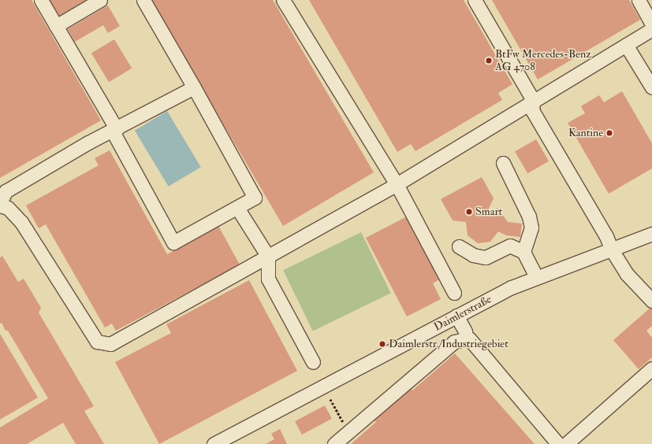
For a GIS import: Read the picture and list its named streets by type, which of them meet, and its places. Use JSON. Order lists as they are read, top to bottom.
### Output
{
  "streets": {
    "street": ["Daimlerstraße"]
  },
  "places": [
    "BtFw Mercedes-Benz AG 4708",
    "Kantine",
    "Smart",
    "Daimlerstr./Industriegebiet"
  ]
}
